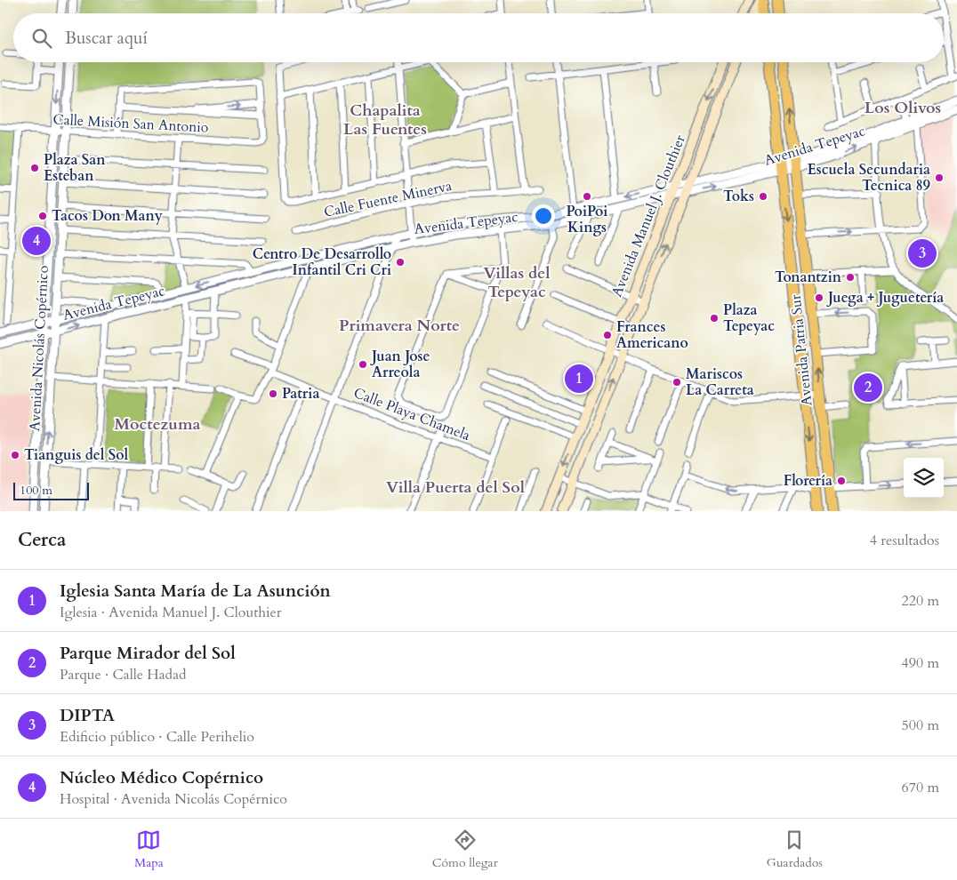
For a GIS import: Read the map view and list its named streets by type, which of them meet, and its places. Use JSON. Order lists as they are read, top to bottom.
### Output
{
  "streets": {
    "main road": ["Avenida Manuel J. Clouthier", "Avenida Patria Sur"],
    "street": [
      "Calle Misión San Antonio",
      "Avenida Tepeyac",
      "Calle Fuente Minerva",
      "Avenida Nicolás Copérnico",
      "Calle Playa Chamela"
    ]
  },
  "crossings": [
    ["Calle Misión San Antonio", "Avenida Nicolás Copérnico"],
    ["Avenida Tepeyac", "Avenida Manuel J. Clouthier"],
    ["Avenida Tepeyac", "Avenida Nicolás Copérnico"],
    ["Avenida Tepeyac", "Avenida Patria Sur"]
  ],
  "districts": [
    "Los Olivos",
    "Chapalita Las Fuentes",
    "Villas del Tepeyac",
    "Primavera Norte",
    "Moctezuma",
    "Villa Puerta del Sol"
  ],
  "places": [
    "Plaza San Esteban",
    "Escuela Secundaria Tecnica 89",
    "PoiPoi Kings",
    "Toks",
    "Tacos Don Many",
    "Centro De Desarrollo Infantil Cri Cri",
    "Tonantzin",
    "Juega + Juguetería",
    "Plaza Tepeyac",
    "Frances Americano",
    "Juan Jose Arreola",
    "Mariscos La Carreta",
    "Patria",
    "Tianguis del Sol",
    "Florería"
  ],
  "scale_bar": "100 m",
  "page": {
    "search": "Buscar aquí",
    "pins": [
      "4",
      "3",
      "1",
      "2"
    ],
    "scale": "100 m",
    "heading": ["Cerca", "4 resultados"],
    "list": [
      {
        "mark": "1",
        "name": "Iglesia Santa María de La Asunción",
        "note": "Iglesia · Avenida Manuel J. Clouthier",
        "value": "220 m"
      },
      {
        "mark": "2",
        "name": "Parque Mirador del Sol",
        "note": "Parque · Calle Hadad",
        "value": "490 m"
      },
      {
        "mark": "3",
        "name": "DIPTA",
        "note": "Edificio público · Calle Perihelio",
        "value": "500 m"
      },
      {
        "mark": "4",
        "name": "Núcleo Médico Copérnico",
        "note": "Hospital · Avenida Nicolás Copérnico",
        "value": "670 m"
      }
    ],
    "nav": ["Mapa", "Cómo llegar", "Guardados"]
  }
}
